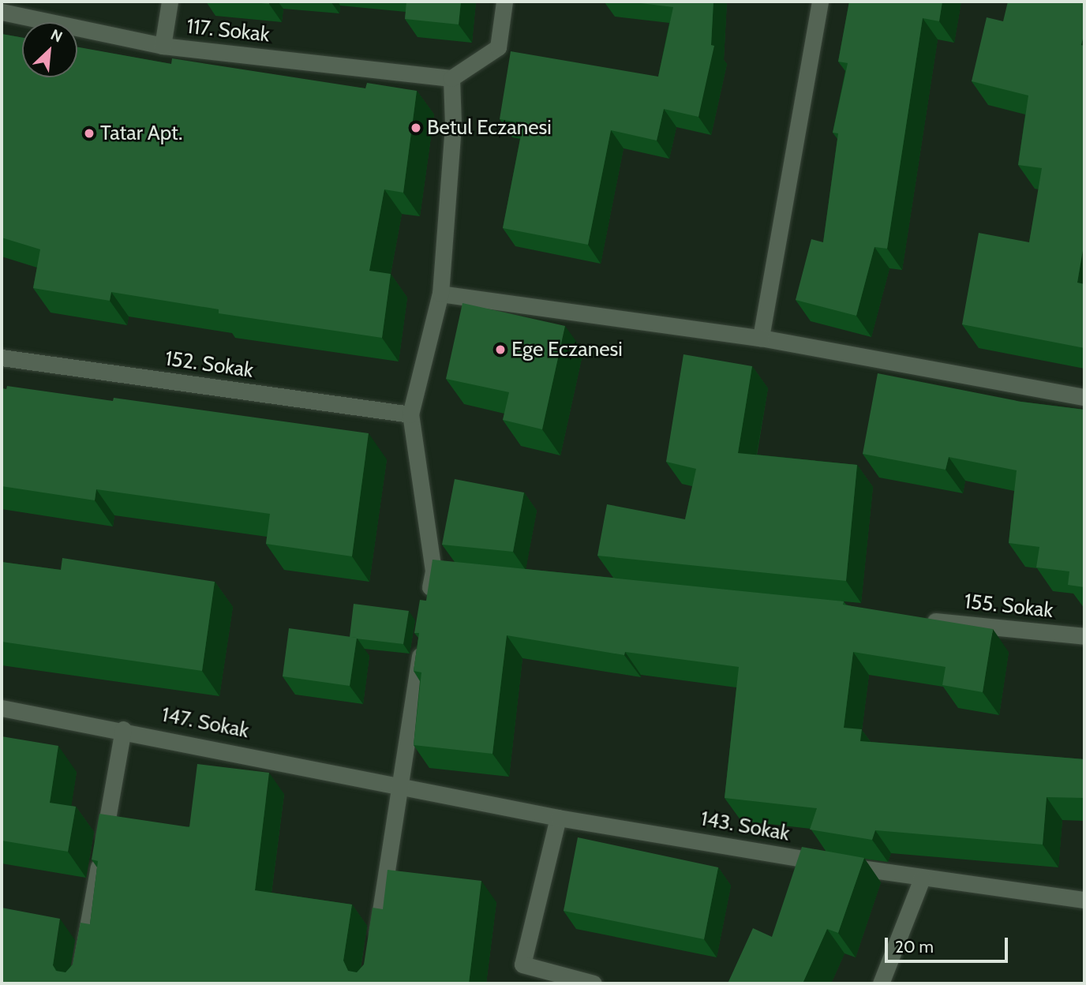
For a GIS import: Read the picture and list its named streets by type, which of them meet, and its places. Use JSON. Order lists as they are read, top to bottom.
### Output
{
  "streets": {
    "street": [
      "117. Sokak",
      "152. Sokak",
      "155. Sokak",
      "147. Sokak",
      "143. Sokak"
    ]
  },
  "crossings": [
    ["147. Sokak", "143. Sokak"]
  ],
  "places": ["Betul Eczanesi", "Tatar Apt.", "Ege Eczanesi"],
  "scale_bar": "20 m",
  "north": "top right"
}
